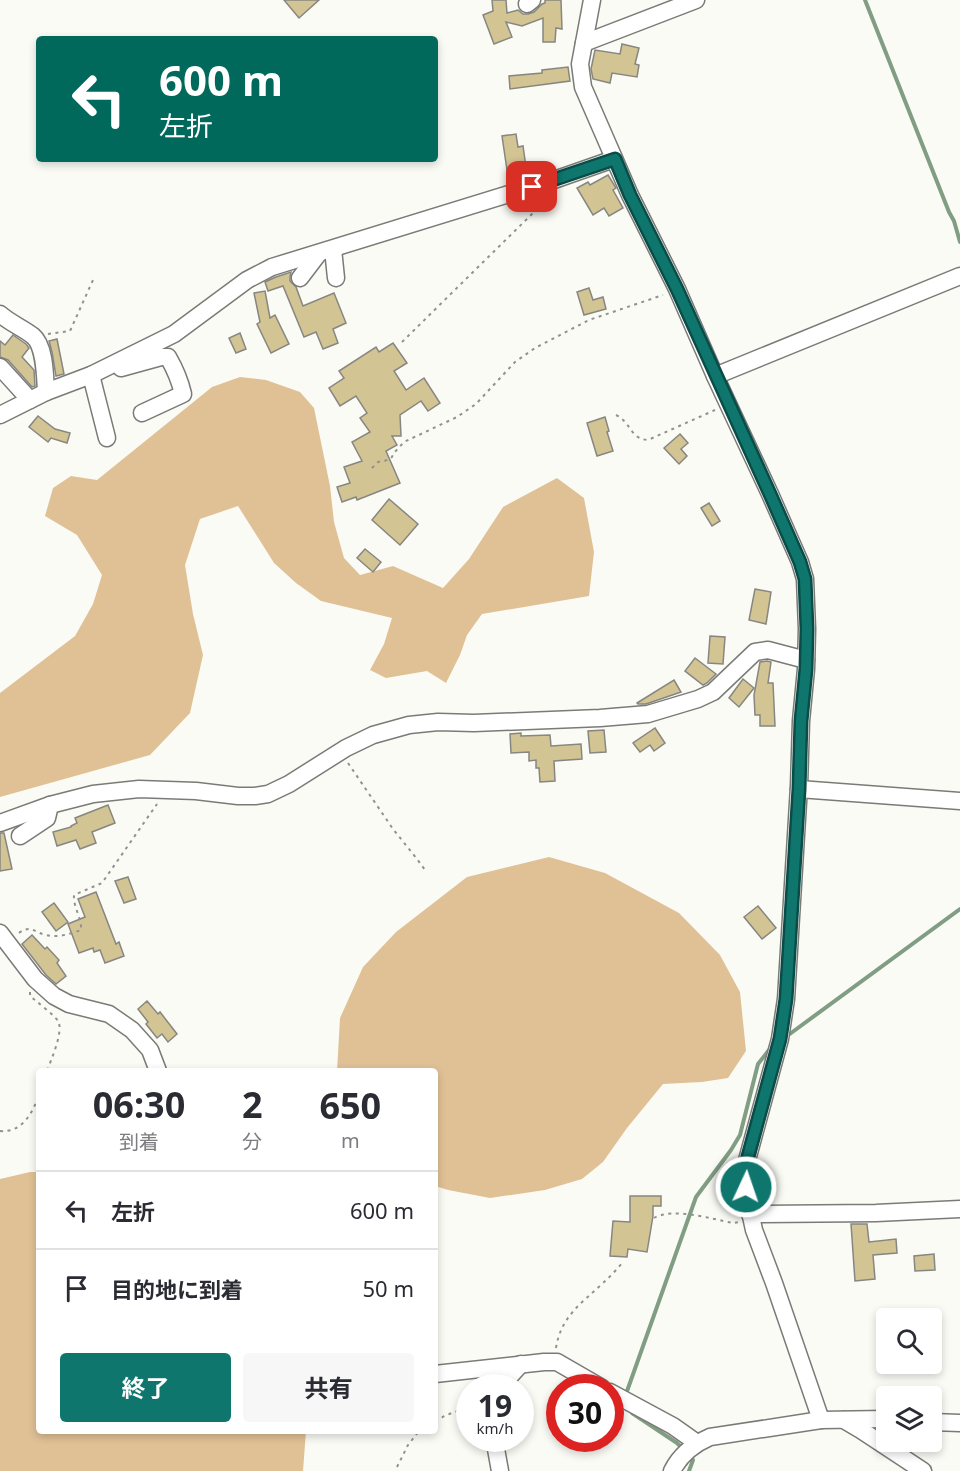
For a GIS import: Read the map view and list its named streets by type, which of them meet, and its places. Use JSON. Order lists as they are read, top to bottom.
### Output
{
  "page": {
    "turn": ["600 m", "左折"],
    "eta": [
      "06:30",
      "到着",
      "2",
      "分",
      "650",
      "m"
    ],
    "list": [
      {
        "name": "左折",
        "value": "600 m"
      },
      {
        "name": "目的地に到着",
        "value": "50 m"
      }
    ],
    "buttons": ["終了", "共有"],
    "speed": "19 km/h",
    "limit": "30"
  }
}
